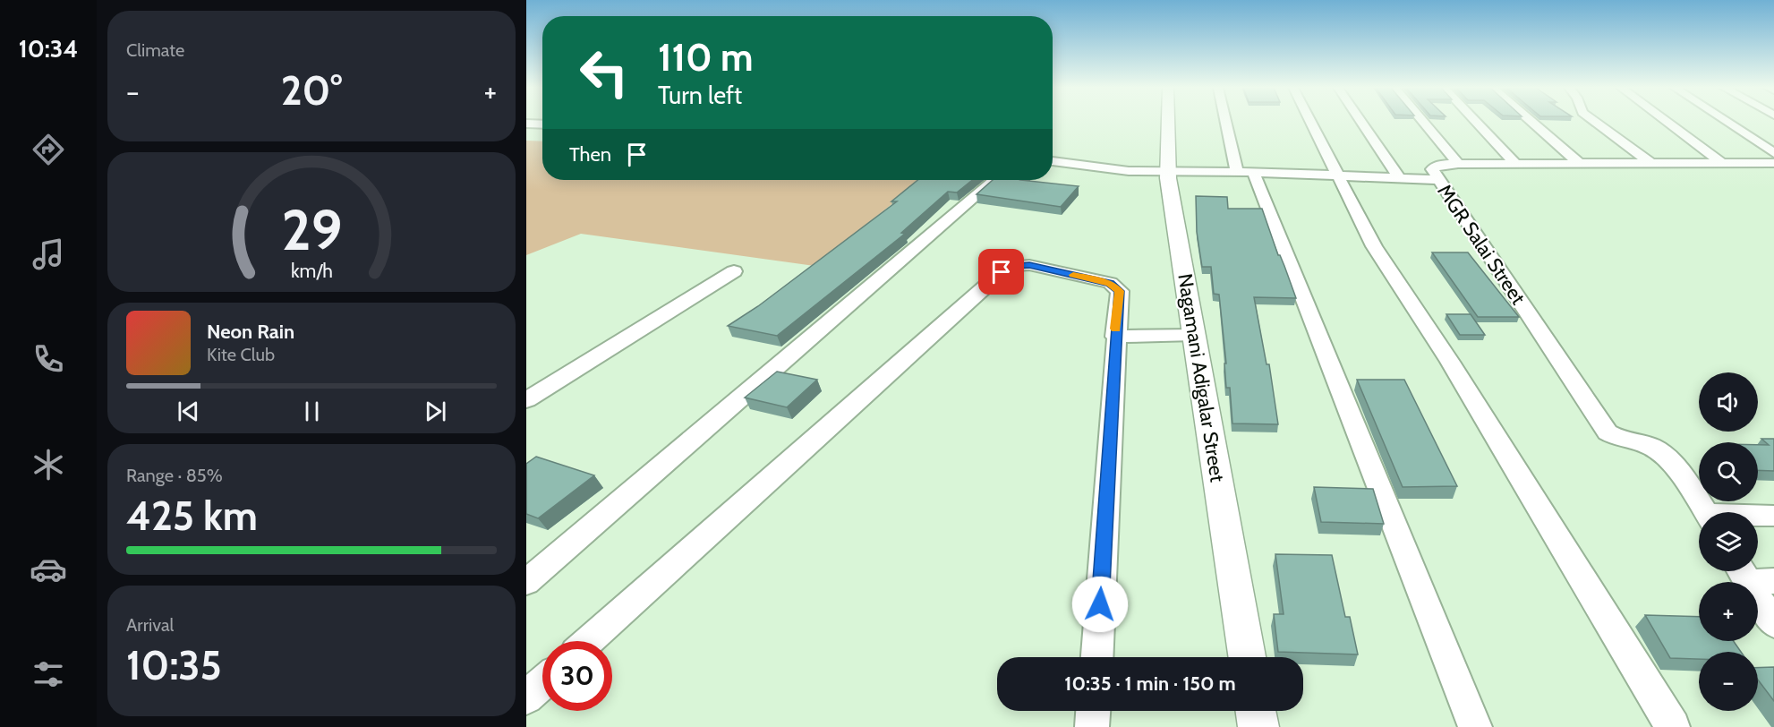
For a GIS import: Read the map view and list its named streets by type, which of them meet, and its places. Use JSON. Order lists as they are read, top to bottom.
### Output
{
  "streets": {
    "street": ["MGR Salai Street", "Nagamani Adigalar Street"]
  },
  "page": {
    "tabs": "10:34",
    "tile": [
      "Climate",
      ["Range · 85%", "425 km"],
      ["Arrival", "10:35"]
    ],
    "turn": ["110 m", "Turn left"],
    "heat": ["−", "20°", "+"],
    "then": "Then",
    "song": ["Neon Rain", "Kite Club"],
    "map_buttons": ["+", "−"],
    "limit": "30",
    "trip": "10:35 · 1 min · 150 m",
    "gauge": ["29", "km/h"]
  }
}
